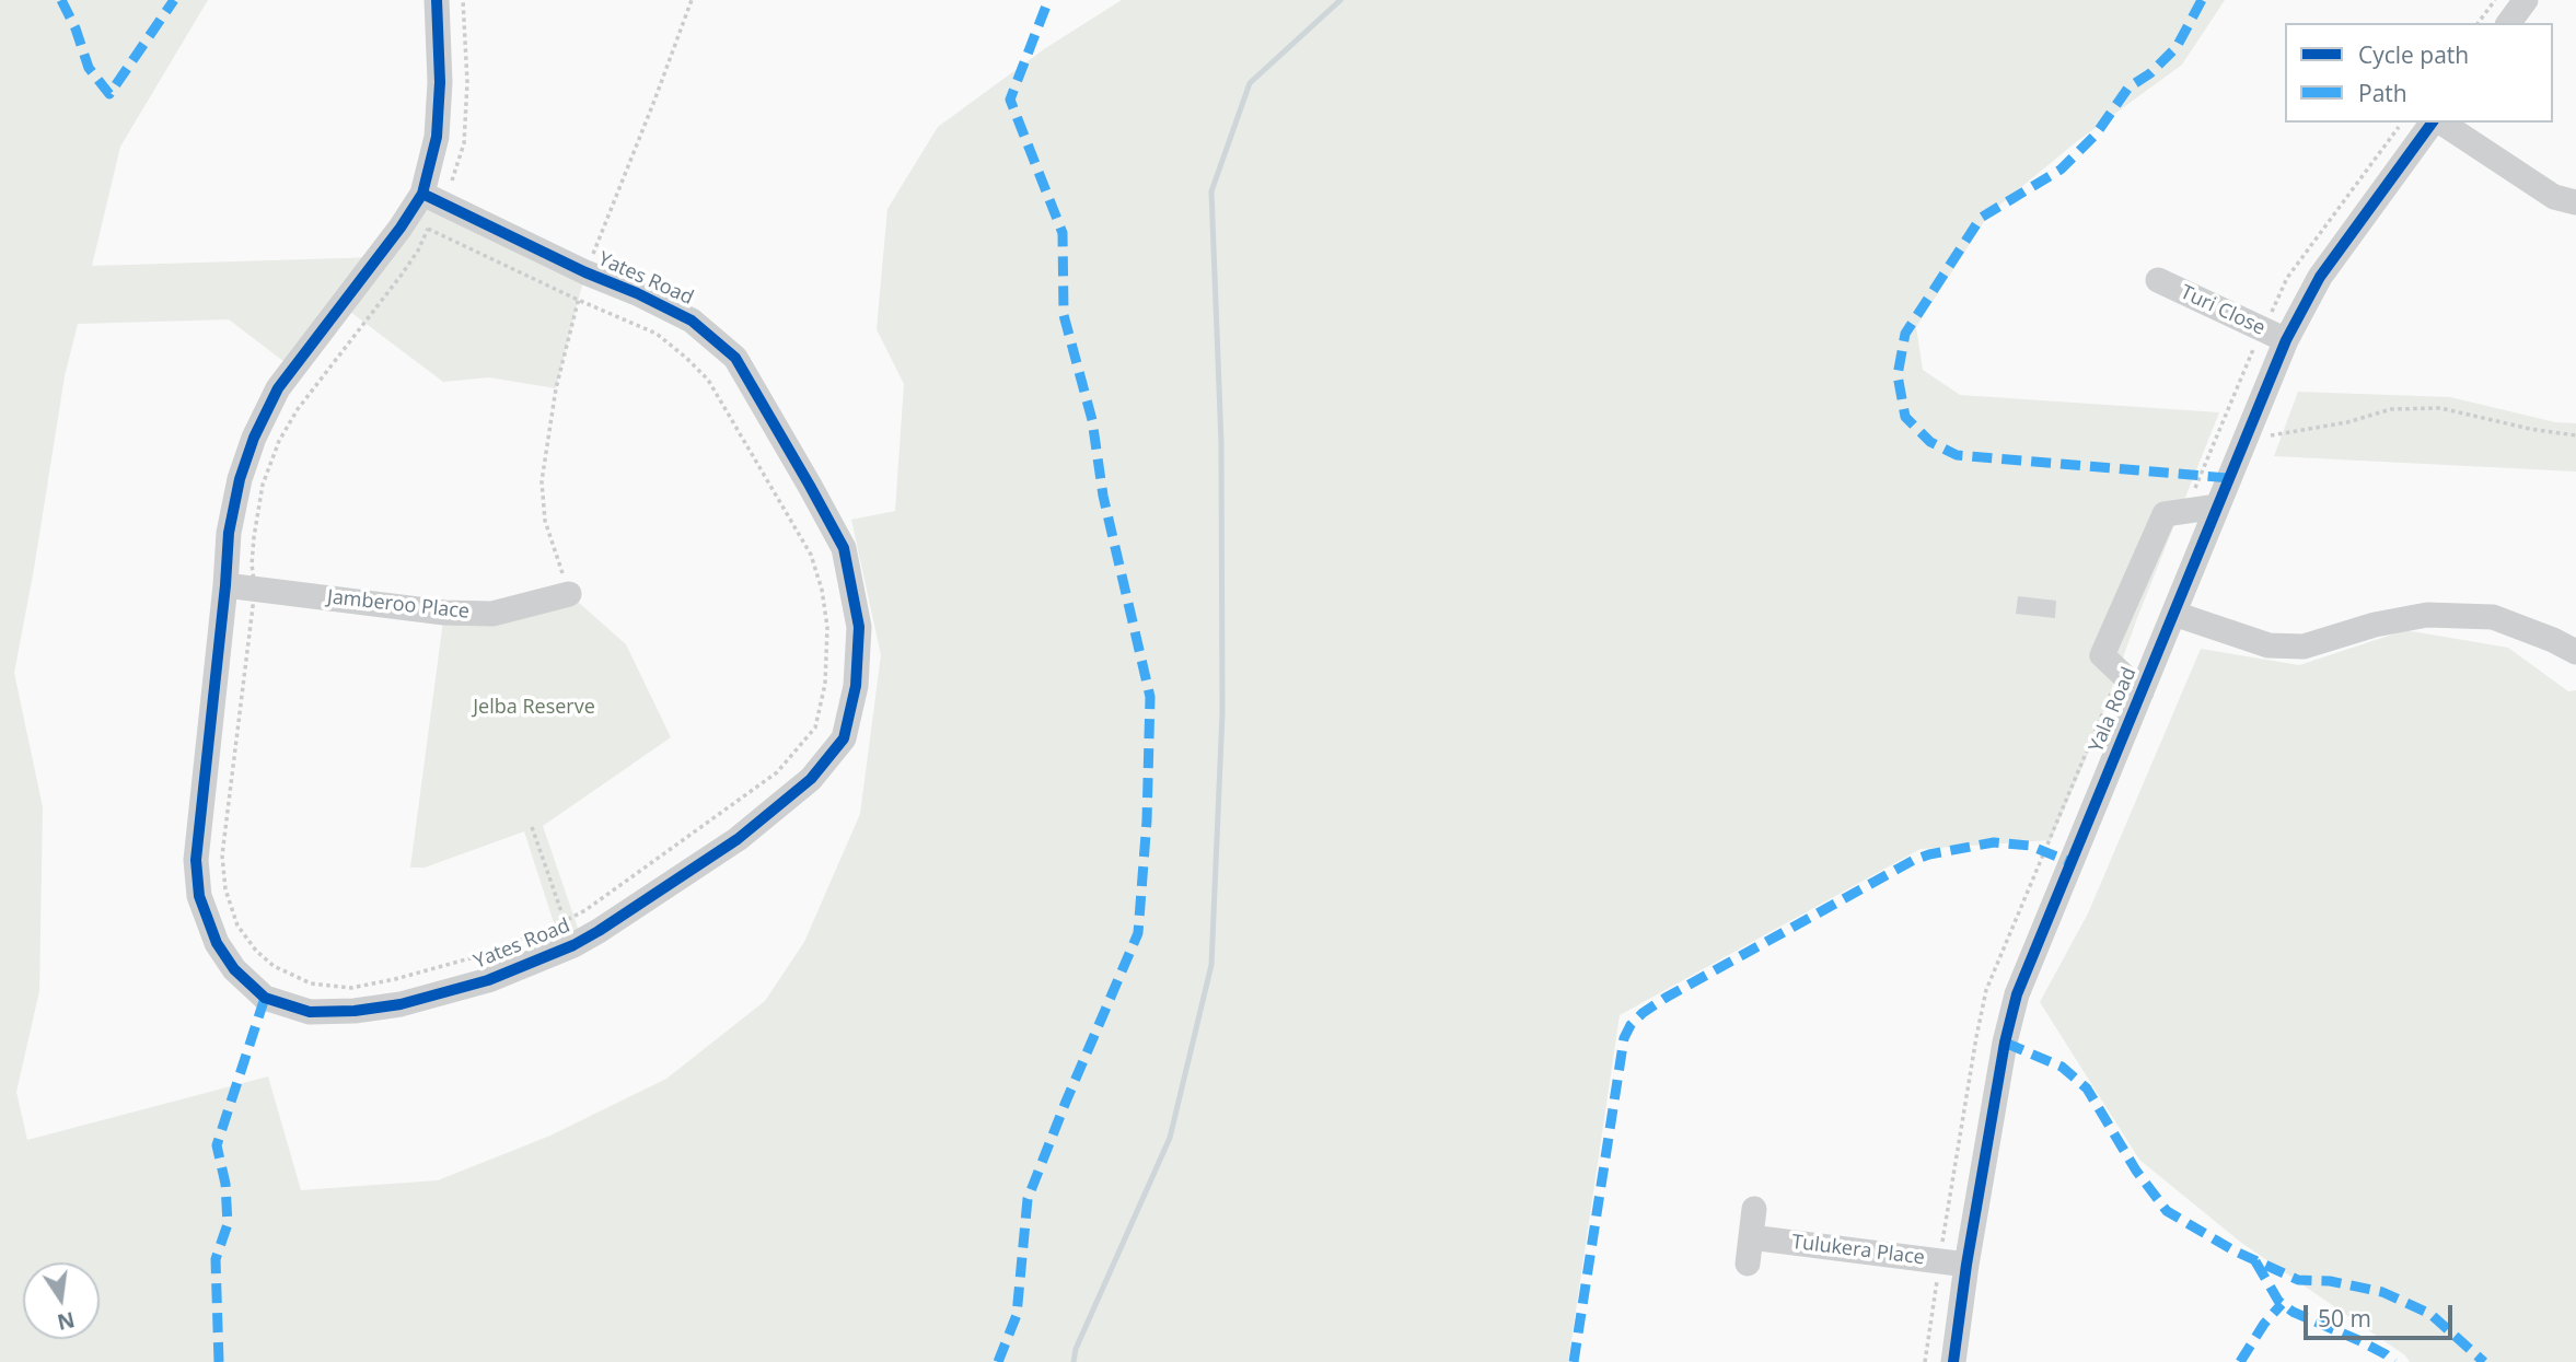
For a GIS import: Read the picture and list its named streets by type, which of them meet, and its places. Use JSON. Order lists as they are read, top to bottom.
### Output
{
  "streets": {
    "street": [
      "Yates Road",
      "Turi Close",
      "Jamberoo Place",
      "Yala Road",
      "Tulukera Place"
    ]
  },
  "crossings": [
    ["Yates Road", "Jamberoo Place"],
    ["Turi Close", "Yala Road"],
    ["Yala Road", "Tulukera Place"]
  ],
  "parks": ["Jelba Reserve"],
  "legend": ["Cycle path", "Path"],
  "scale_bar": "50 m",
  "north": "bottom"
}
